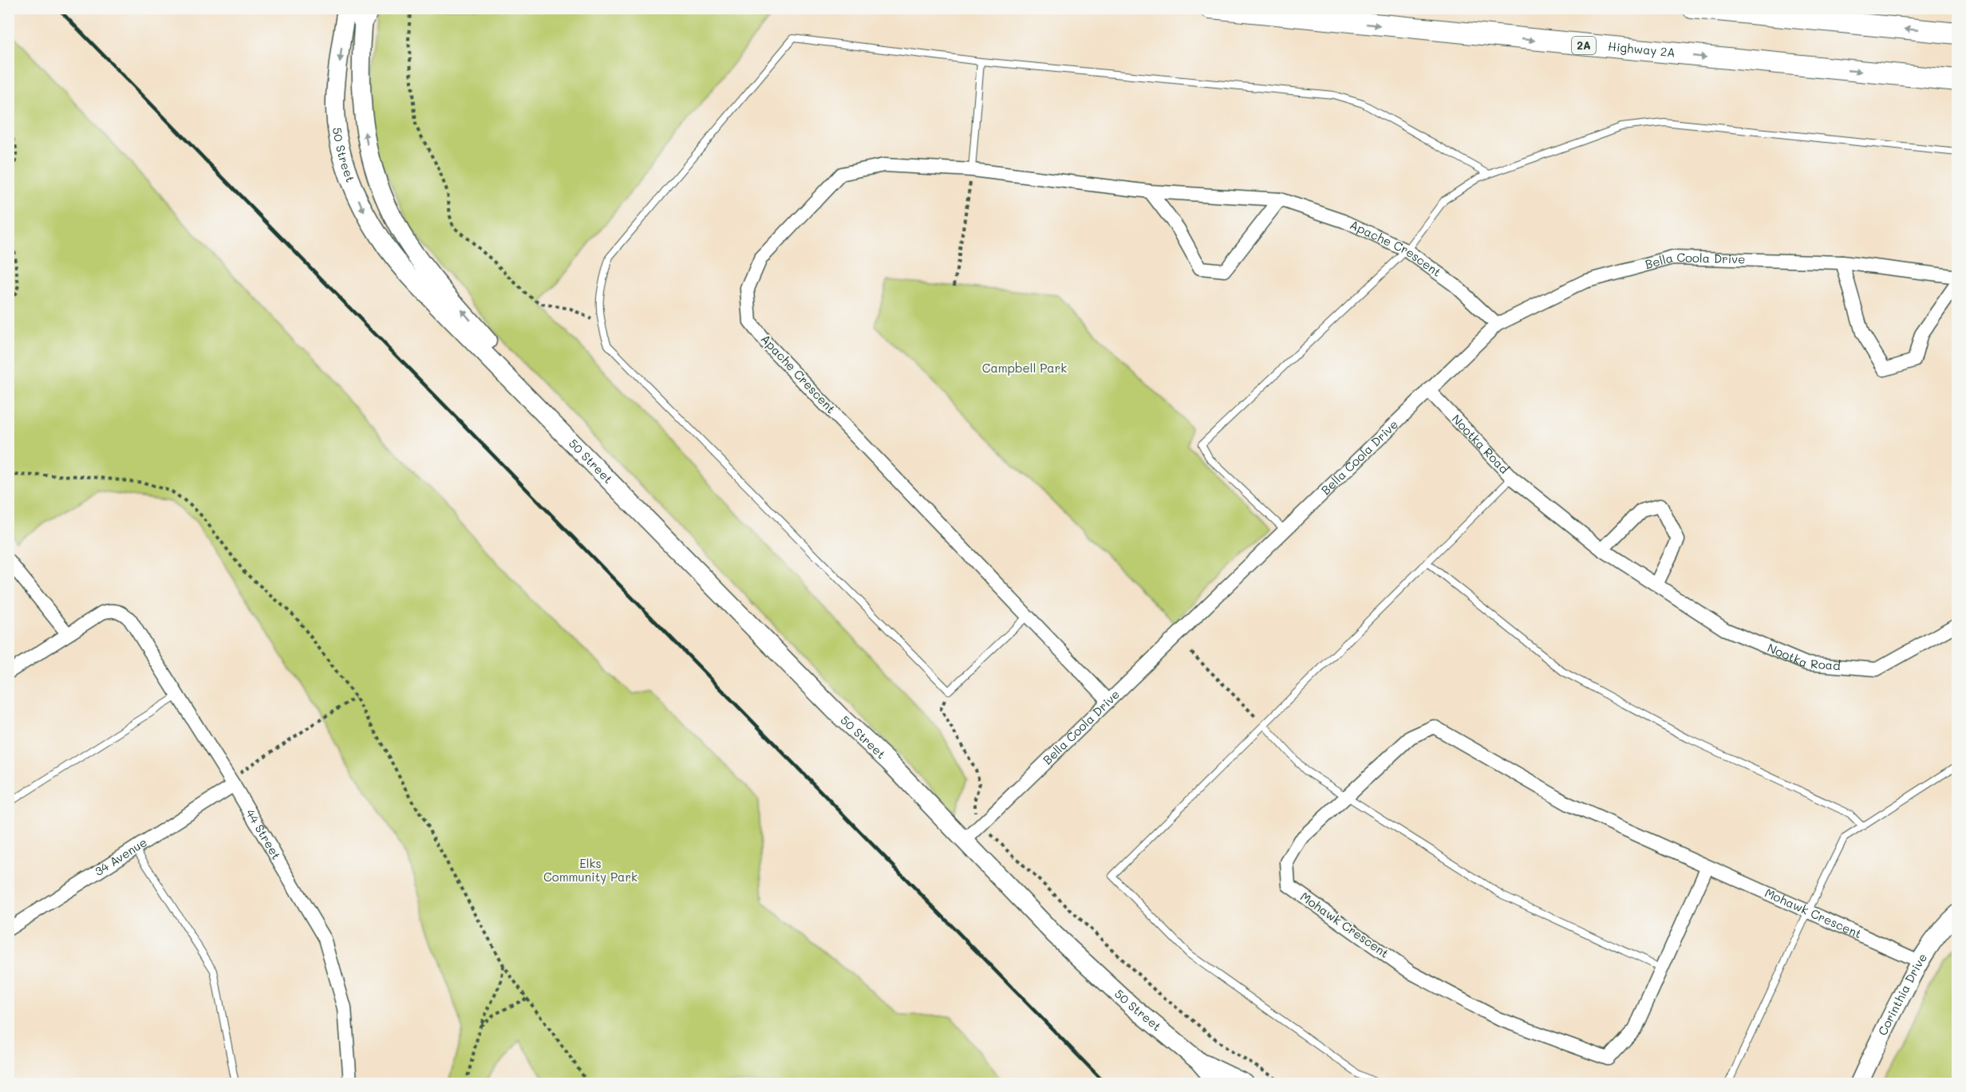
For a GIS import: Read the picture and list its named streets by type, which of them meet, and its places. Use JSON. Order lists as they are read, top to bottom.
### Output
{
  "streets": {
    "main road": [
      "2A",
      "Highway 2A",
      "50 Street",
      "Corinthia Drive"
    ],
    "street": [
      "Apache Crescent",
      "Bella Coola Drive",
      "Nootka Road",
      "44 Street",
      "34 Avenue",
      "Mohawk Crescent"
    ]
  },
  "crossings": [
    ["50 Street", "Bella Coola Drive"],
    ["Apache Crescent", "Bella Coola Drive"],
    ["Bella Coola Drive", "Nootka Road"],
    ["44 Street", "34 Avenue"],
    ["Mohawk Crescent", "Corinthia Drive"]
  ],
  "parks": ["Campbell Park", "Elks Community Park"]
}
